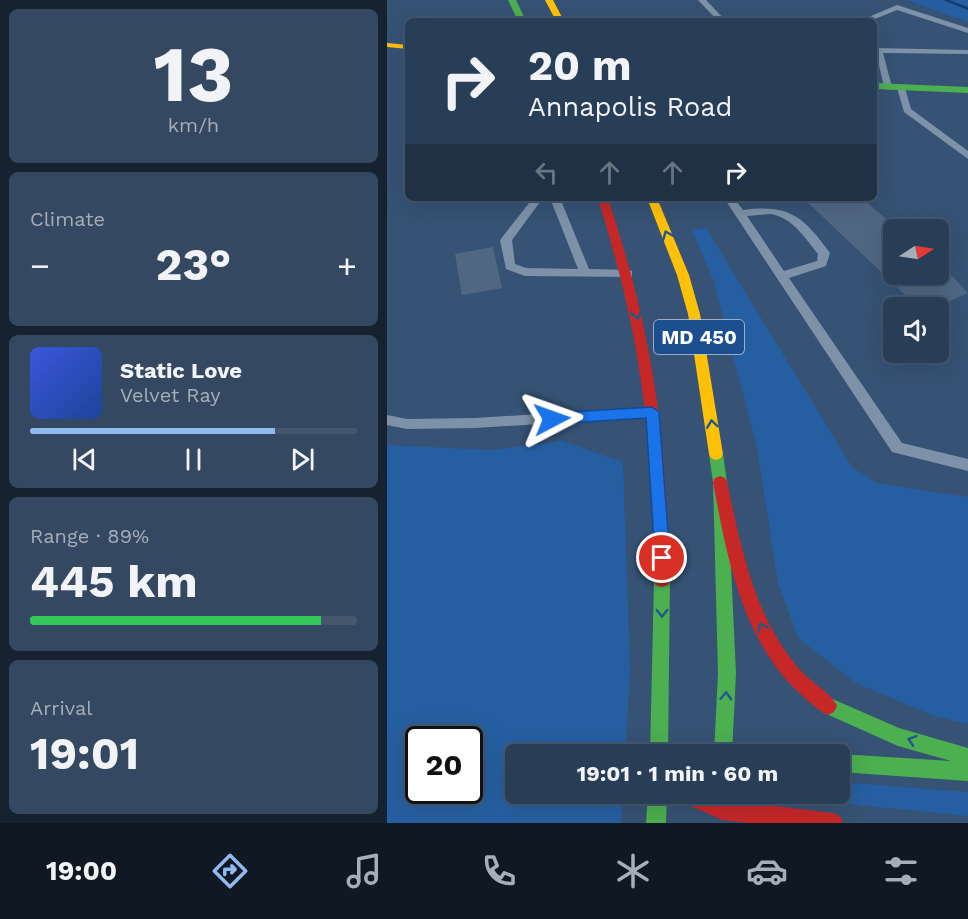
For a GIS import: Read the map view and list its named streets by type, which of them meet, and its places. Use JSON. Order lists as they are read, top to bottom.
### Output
{
  "streets": {
    "main road": ["MD 450"]
  },
  "north": "right",
  "page": {
    "tile": [
      ["13", "km/h"],
      "Climate",
      ["Range · 89%", "445 km"],
      ["Arrival", "19:01"]
    ],
    "turn": ["20 m", "Annapolis Road"],
    "heat": ["−", "23°", "+"],
    "song": ["Static Love", "Velvet Ray"],
    "limit": "20",
    "trip": "19:01 · 1 min · 60 m",
    "tabs": "19:00"
  }
}
